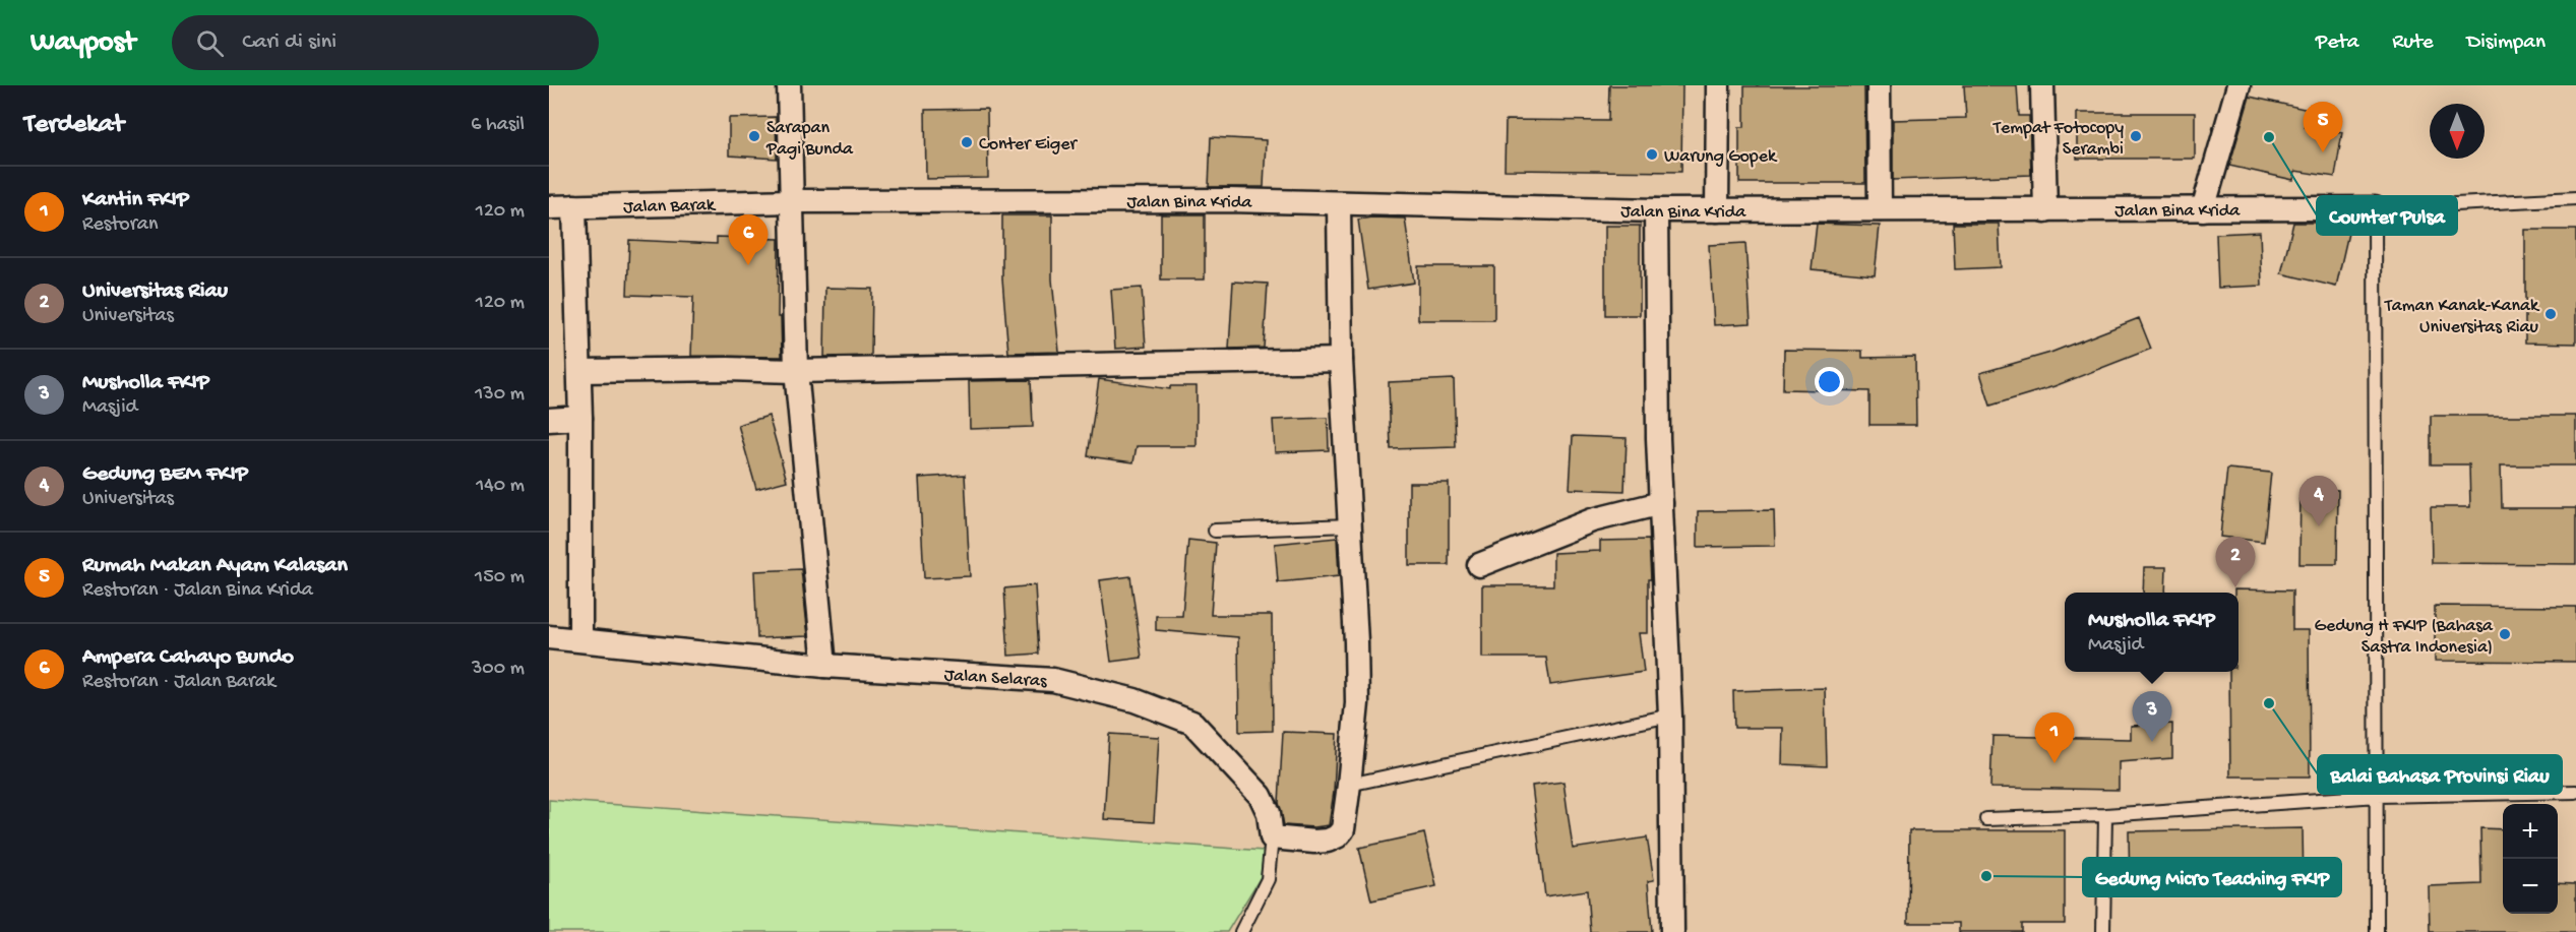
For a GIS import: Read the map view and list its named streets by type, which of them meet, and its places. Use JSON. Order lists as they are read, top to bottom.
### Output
{
  "streets": {
    "street": ["Jalan Bina Krida", "Jalan Barak", "Jalan Selaras"]
  },
  "crossings": [
    ["Jalan Bina Krida", "Jalan Barak"]
  ],
  "places": [
    "Sarapan Pagi Bunda",
    "Tempat Fotocopy Serambi",
    "Counter Pulsa",
    "Conter Eiger",
    "Warung Gopek",
    "Taman Kanak-Kanak Universitas Riau",
    "Gedung H FKIP (Bahasa Sastra Indonesia)",
    "Balai Bahasa Provinsi Riau",
    "Gedung Micro Teaching FKIP"
  ],
  "north": "bottom",
  "page": {
    "header": "Waypost",
    "search": "Cari di sini",
    "nav": ["Peta", "Rute", "Disimpan"],
    "heading": ["Terdekat", "6 hasil"],
    "pins": [
      "5",
      "6",
      "4",
      "2",
      "3",
      "1"
    ],
    "list": [
      {
        "mark": "1",
        "name": "Kantin FKIP",
        "note": "Restoran",
        "value": "120 m"
      },
      {
        "mark": "2",
        "name": "Universitas Riau",
        "note": "Universitas",
        "value": "120 m"
      },
      {
        "mark": "3",
        "name": "Musholla FKIP",
        "note": "Masjid",
        "value": "130 m"
      },
      {
        "mark": "4",
        "name": "Gedung BEM FKIP",
        "note": "Universitas",
        "value": "140 m"
      },
      {
        "mark": "5",
        "name": "Rumah Makan Ayam Kalasan",
        "note": "Restoran · Jalan Bina Krida",
        "value": "150 m"
      },
      {
        "mark": "6",
        "name": "Ampera Cahayo Bundo",
        "note": "Restoran · Jalan Barak",
        "value": "300 m"
      }
    ],
    "popup": ["Musholla FKIP", "Masjid"],
    "map_buttons": ["+", "−"]
  }
}
